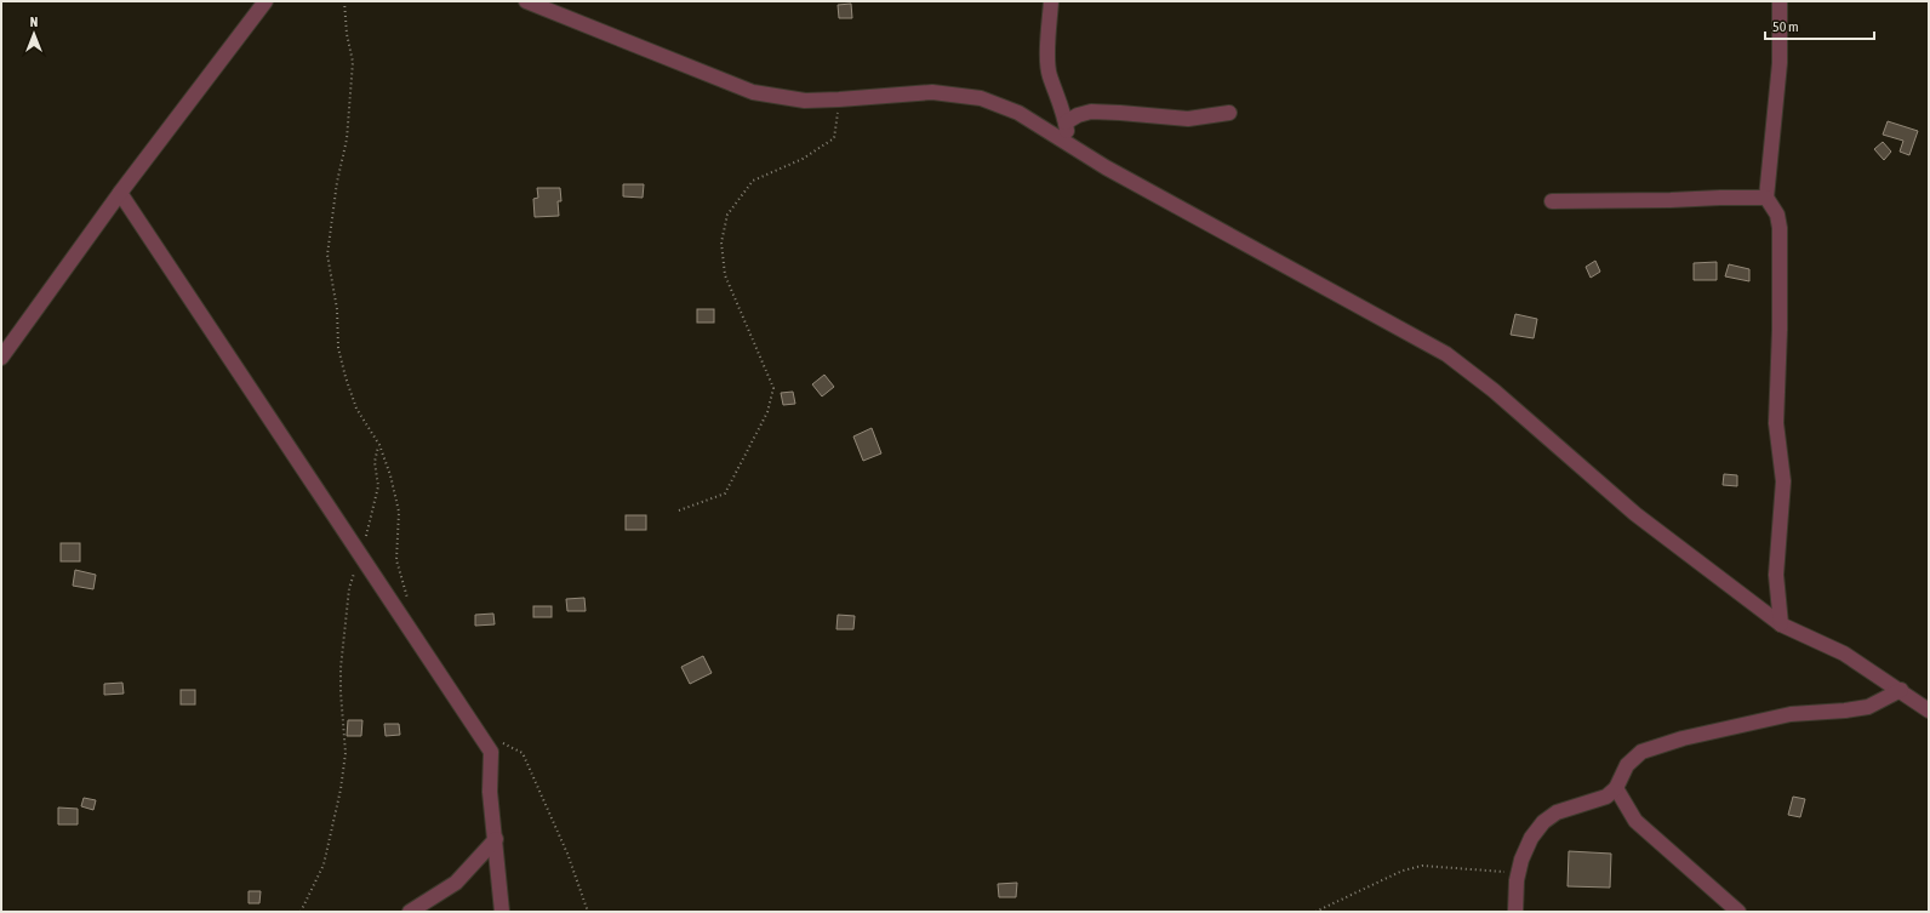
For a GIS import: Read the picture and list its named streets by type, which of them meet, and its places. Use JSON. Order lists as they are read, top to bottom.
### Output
{
  "scale_bar": "50 m",
  "north": "top"
}
